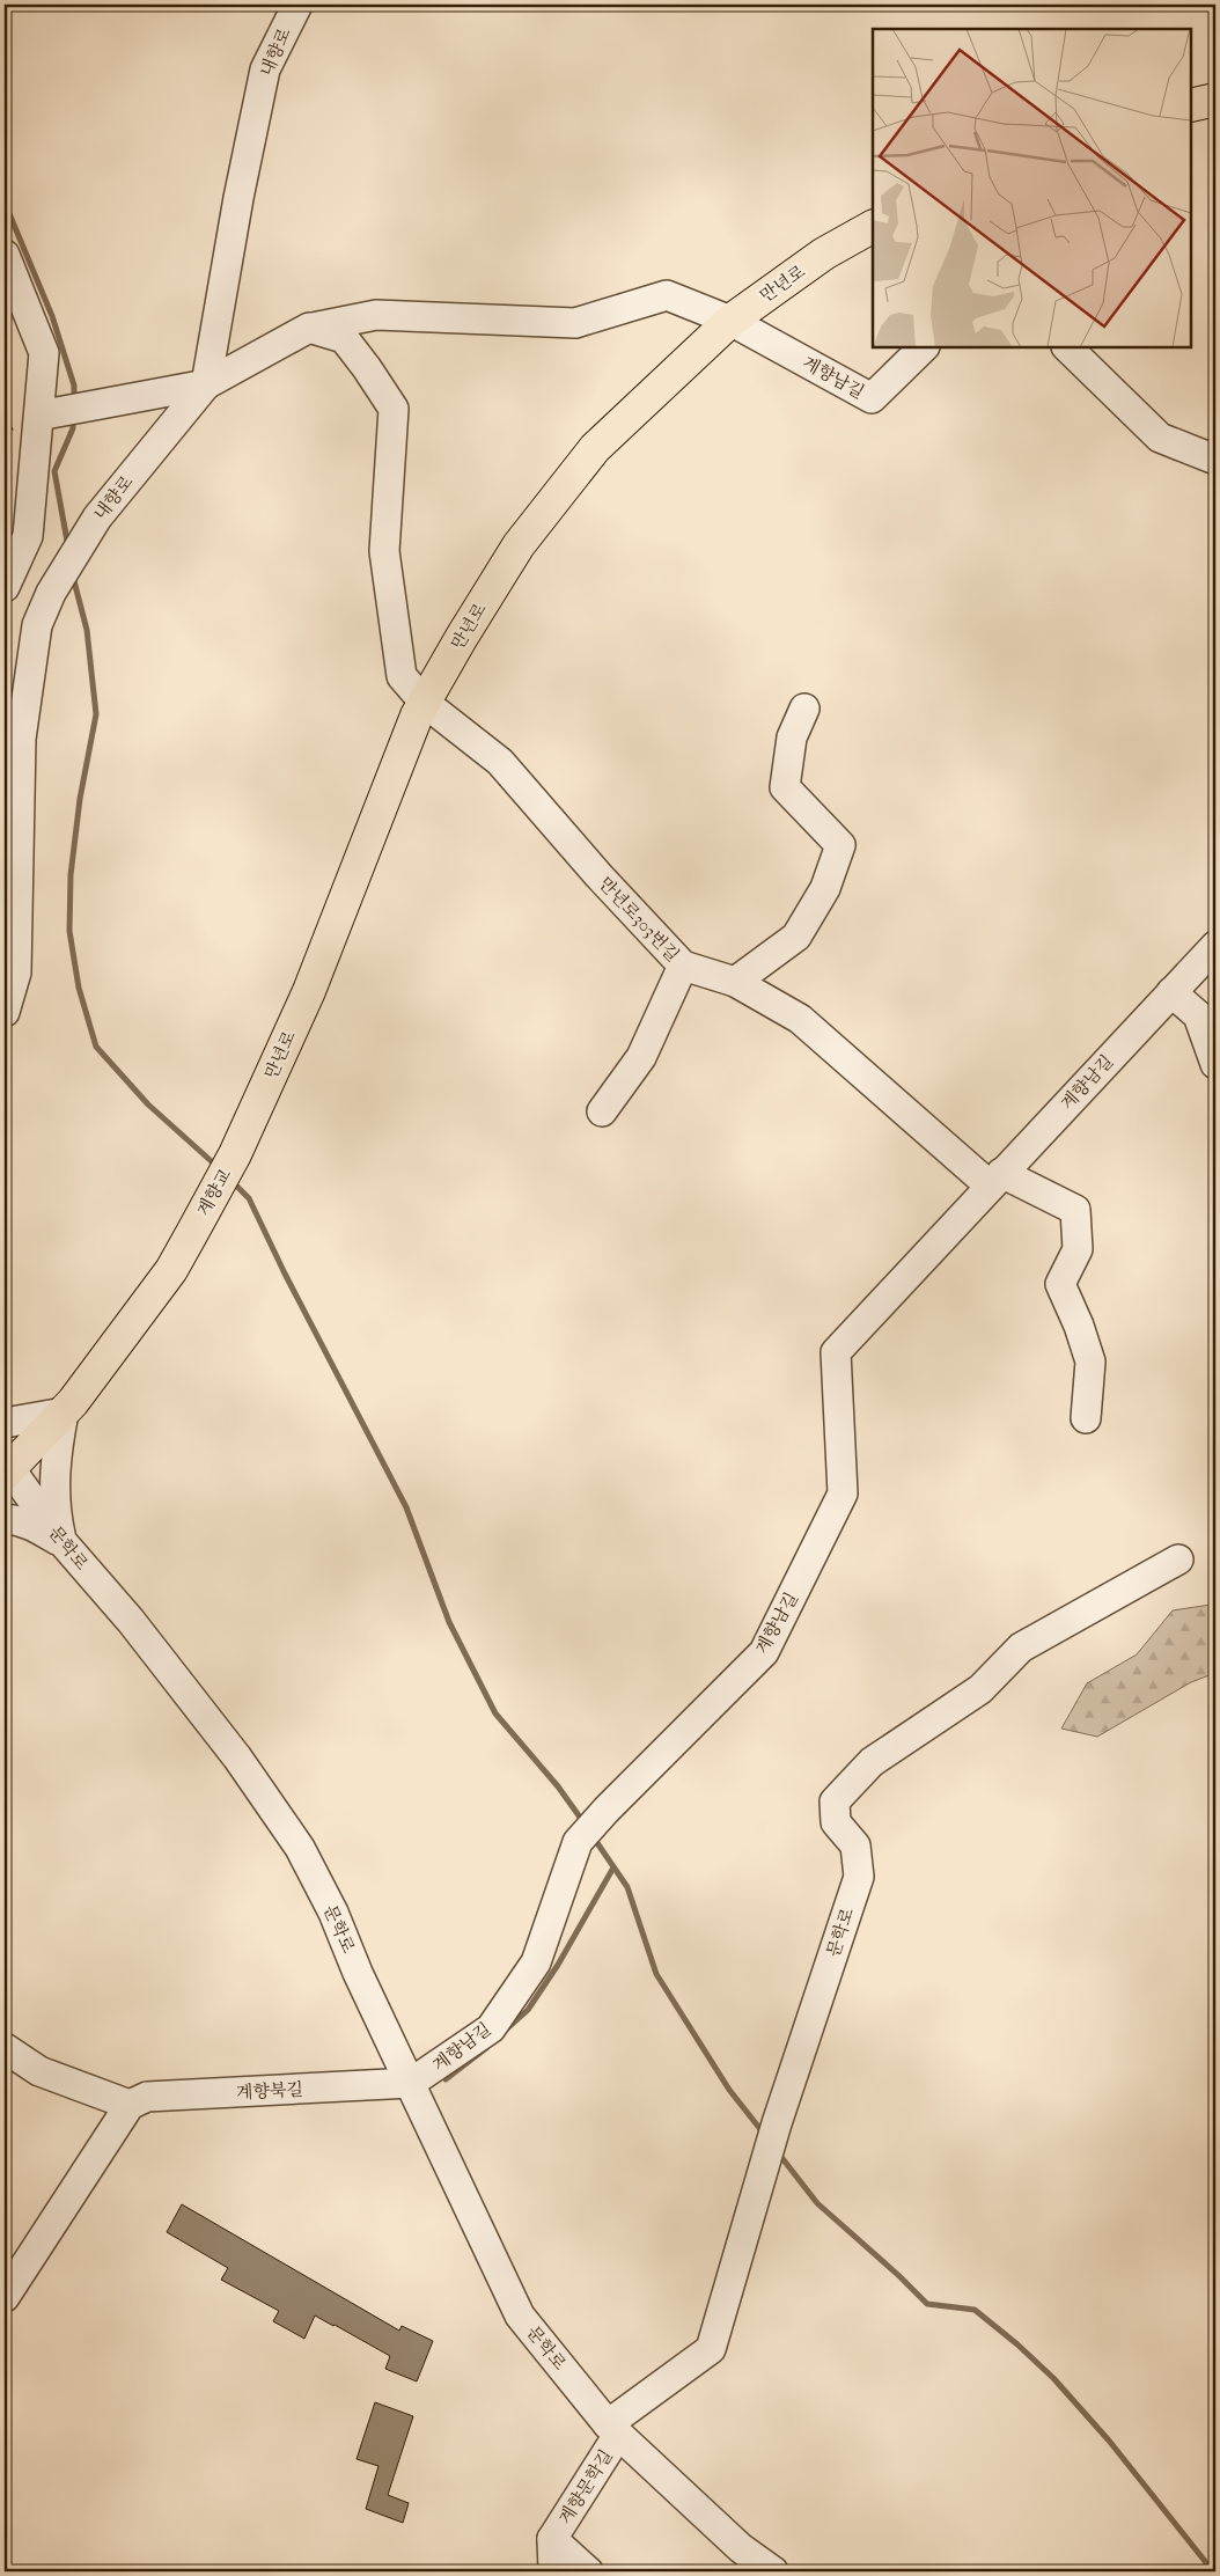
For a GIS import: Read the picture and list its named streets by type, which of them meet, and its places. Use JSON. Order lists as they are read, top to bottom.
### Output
{
  "streets": {
    "main road": ["만년로", "계향교"],
    "street": [
      "내향로",
      "계향남길",
      "만년로303번길",
      "문학로",
      "계향북길",
      "계향문학길"
    ]
  },
  "crossings": [
    ["만년로", "계향남길"],
    ["만년로", "만년로303번길"],
    ["만년로", "계향교"],
    ["계향남길", "만년로303번길"],
    ["계향남길", "문학로"],
    ["계향남길", "계향북길"],
    ["문학로", "계향북길"],
    ["문학로", "계향문학길"]
  ]
}
